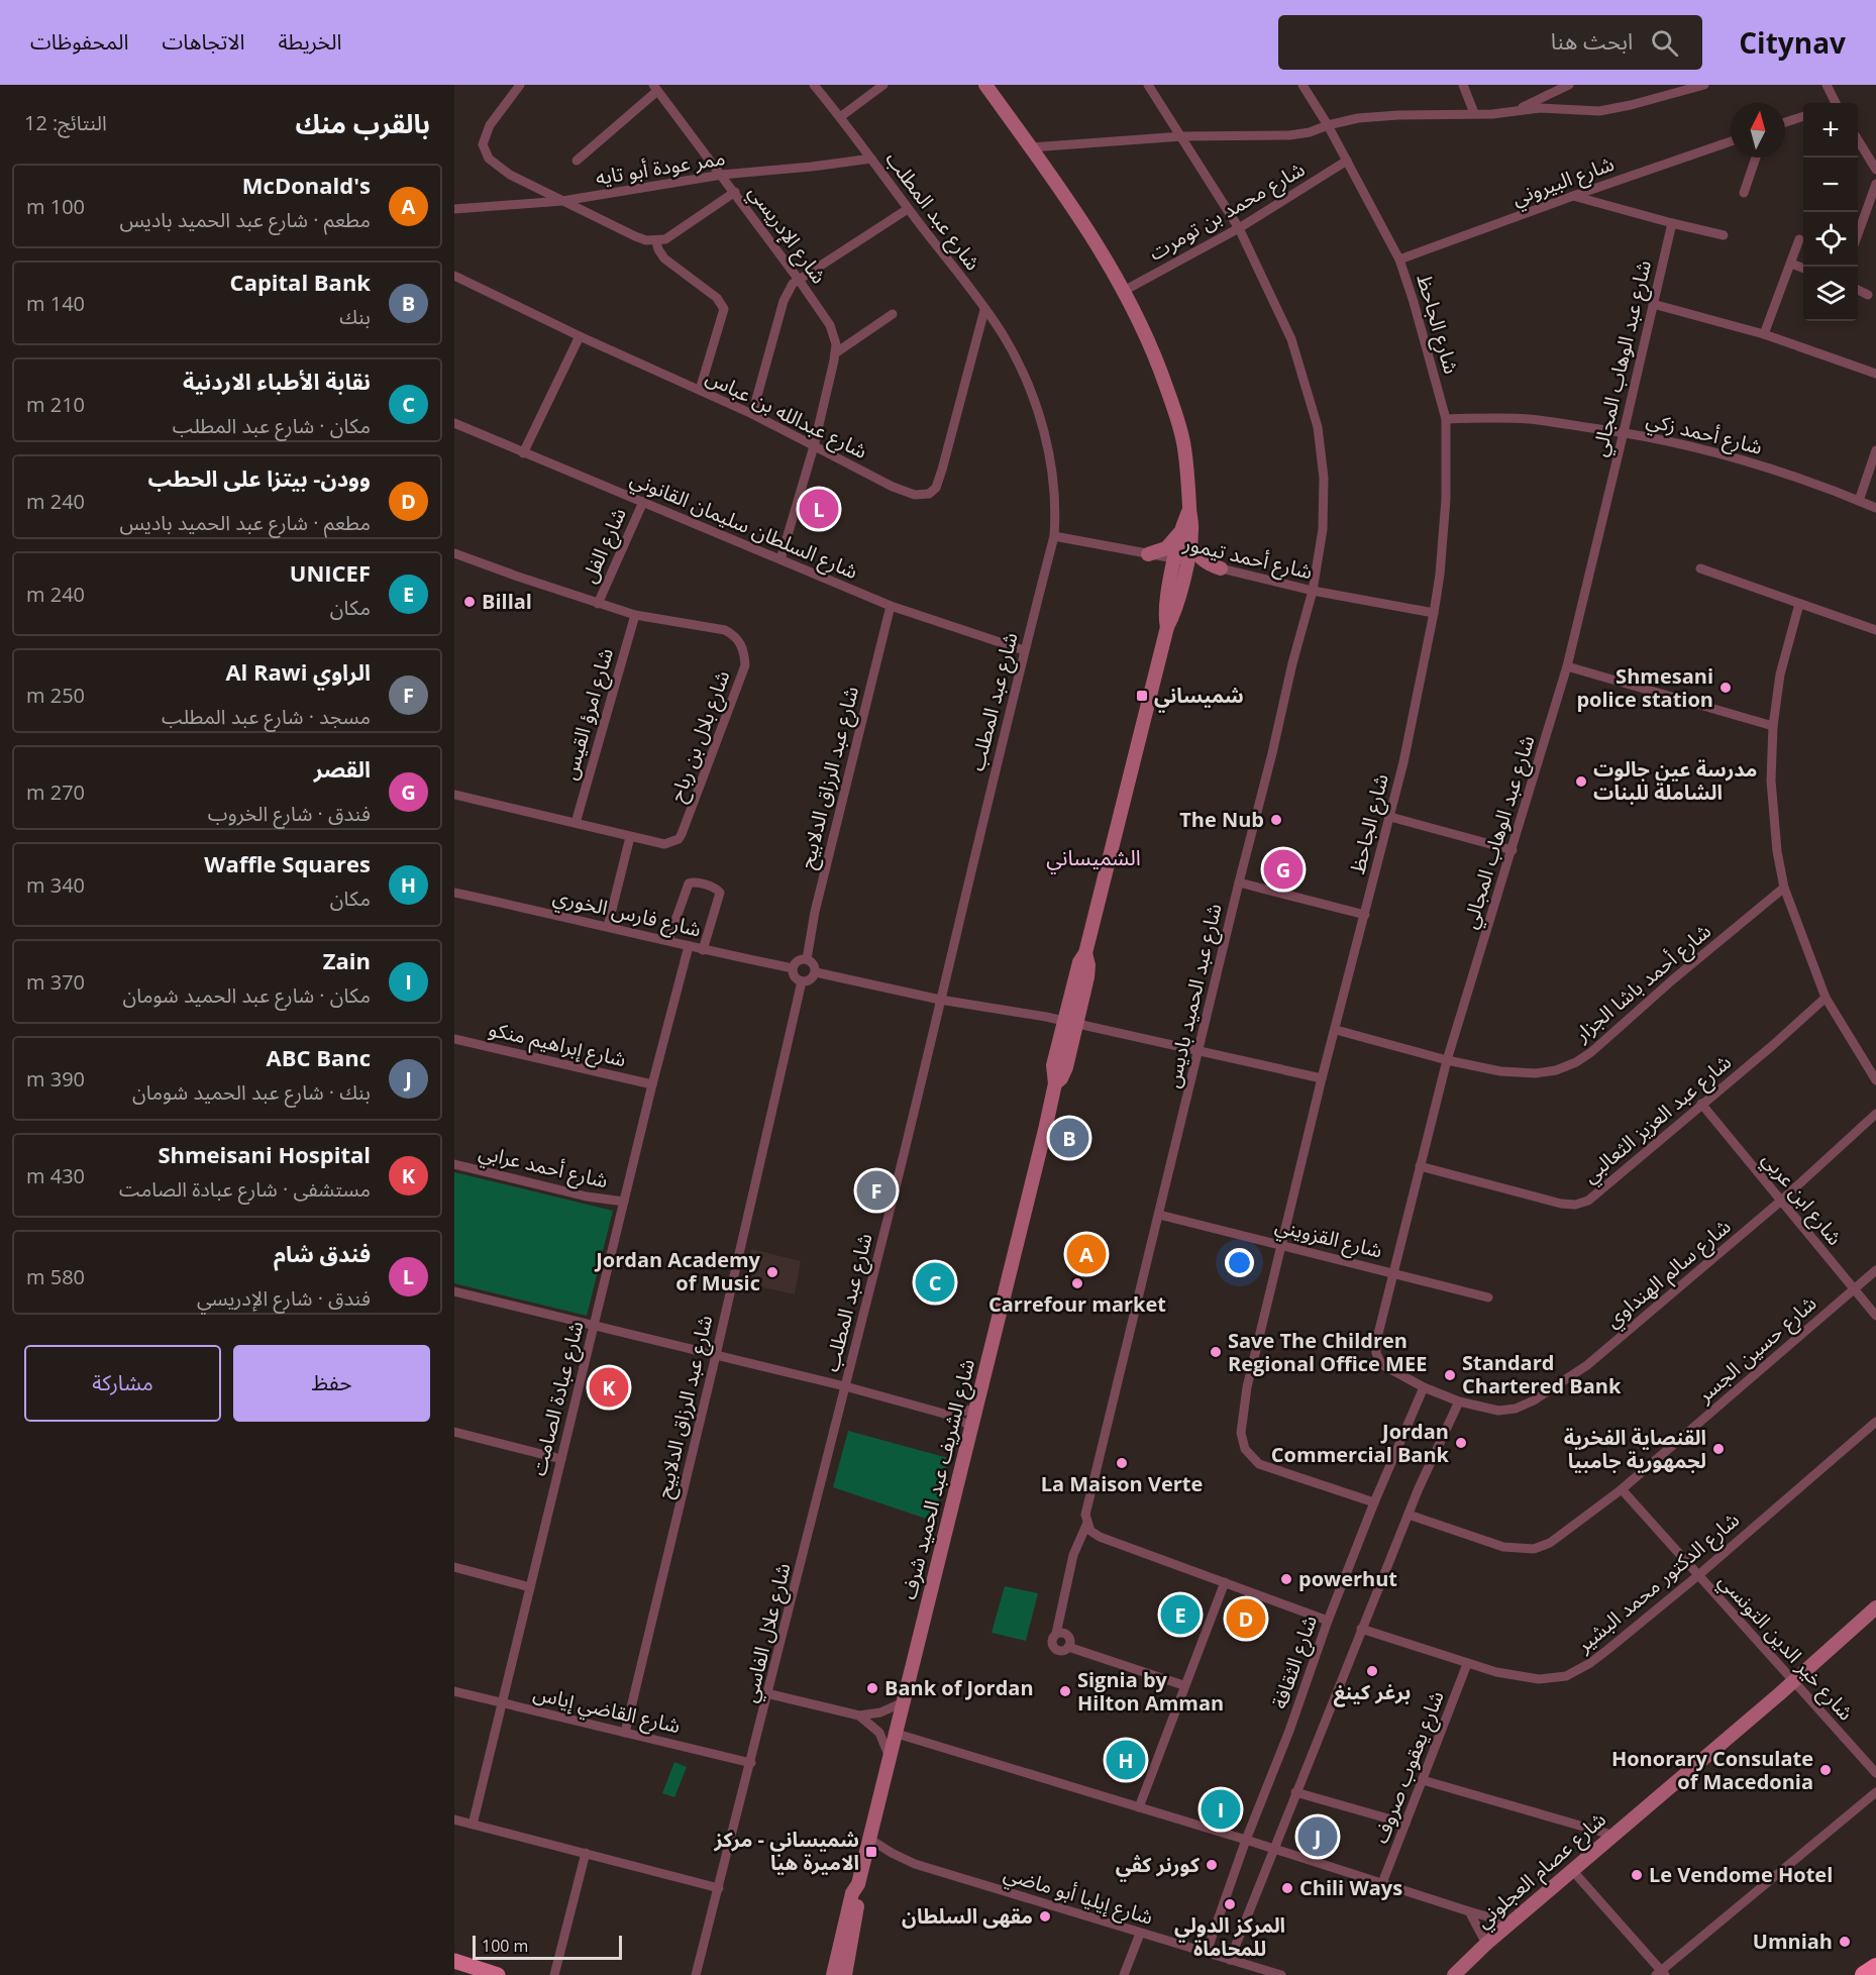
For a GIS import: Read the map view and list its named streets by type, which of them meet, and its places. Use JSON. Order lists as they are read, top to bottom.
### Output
{
  "streets": {
    "street": [
      "ممر عودة أبو تايه",
      "شارع البيروني",
      "شارع عبد المطلب",
      "شارع محمد بن تومرت",
      "شارع الإدريسي",
      "شارع الجاحظ",
      "شارع عبد الوهاب المجالي",
      "شارع عبدالله بن عباس",
      "شارع أحمد زكي",
      "شارع السلطان سليمان القانوني",
      "شارع الفل",
      "شارع أحمد تيمور",
      "شارع امرؤ القيس",
      "شارع بلال بن رباح",
      "شارع عبد الرزاق الدلابيح",
      "شارع فارس الخوري",
      "شارع أحمد باشا الجزار",
      "شارع عبد الحميد باديس",
      "شارع إبراهيم منكو",
      "شارع عبد العزيز الثعالبي",
      "شارع أحمد عرابي",
      "شارع ابن عربي",
      "شارع القزويني",
      "شارع سالم الهنداوي",
      "شارع حسين الجسر",
      "شارع عبادة الصامت",
      "شارع الشريف عبد الحميد شرف",
      "شارع الدكتور محمد البشير",
      "شارع علال الفاسي",
      "شارع خير الدين التونسي",
      "شارع الثقافة",
      "شارع القاضي إياس",
      "شارع يعقوب صروف",
      "شارع عصام العجلوني",
      "شارع إيليا أبو ماضي"
    ]
  },
  "crossings": [
    ["ممر عودة أبو تايه", "شارع عبد المطلب"],
    ["ممر عودة أبو تايه", "شارع الإدريسي"],
    ["شارع البيروني", "شارع الجاحظ"],
    ["شارع عبد المطلب", "شارع عبدالله بن عباس"],
    ["شارع عبد المطلب", "شارع السلطان سليمان القانوني"],
    ["شارع عبد المطلب", "شارع أحمد تيمور"],
    ["شارع عبد المطلب", "شارع علال الفاسي"],
    ["شارع محمد بن تومرت", "شارع الجاحظ"],
    ["شارع محمد بن تومرت", "شارع عبد الحميد باديس"],
    ["شارع محمد بن تومرت", "شارع الشريف عبد الحميد شرف"],
    ["شارع الإدريسي", "شارع عبدالله بن عباس"],
    ["شارع الإدريسي", "شارع السلطان سليمان القانوني"],
    ["شارع الجاحظ", "شارع أحمد زكي"],
    ["شارع الجاحظ", "شارع أحمد تيمور"],
    ["شارع الجاحظ", "شارع أحمد باشا الجزار"],
    ["شارع الجاحظ", "شارع القزويني"],
    ["شارع الجاحظ", "شارع الثقافة"],
    ["شارع عبد الوهاب المجالي", "شارع أحمد زكي"],
    ["شارع عبد الوهاب المجالي", "شارع أحمد باشا الجزار"],
    ["شارع عبد الوهاب المجالي", "شارع عبد العزيز الثعالبي"],
    ["شارع عبد الوهاب المجالي", "شارع القزويني"],
    ["شارع عبد الوهاب المجالي", "شارع سالم الهنداوي"],
    ["شارع عبد الوهاب المجالي", "شارع الثقافة"],
    ["شارع السلطان سليمان القانوني", "شارع الفل"],
    ["شارع السلطان سليمان القانوني", "شارع عبد الرزاق الدلابيح"],
    ["شارع الفل", "شارع بلال بن رباح"],
    ["شارع أحمد تيمور", "شارع عبد الحميد باديس"],
    ["شارع أحمد تيمور", "شارع الشريف عبد الحميد شرف"],
    ["شارع امرؤ القيس", "شارع بلال بن رباح"],
    ["شارع عبد الرزاق الدلابيح", "شارع فارس الخوري"],
    ["شارع عبد الرزاق الدلابيح", "شارع القاضي إياس"],
    ["شارع فارس الخوري", "شارع عبادة الصامت"],
    ["شارع عبد الحميد باديس", "شارع القزويني"],
    ["شارع إبراهيم منكو", "شارع عبادة الصامت"],
    ["شارع عبد العزيز الثعالبي", "شارع ابن عربي"],
    ["شارع أحمد عرابي", "شارع عبادة الصامت"],
    ["شارع ابن عربي", "شارع سالم الهنداوي"],
    ["شارع ابن عربي", "شارع حسين الجسر"],
    ["شارع حسين الجسر", "شارع خير الدين التونسي"],
    ["شارع عبادة الصامت", "شارع القاضي إياس"],
    ["شارع الشريف عبد الحميد شرف", "شارع إيليا أبو ماضي"],
    ["شارع الدكتور محمد البشير", "شارع خير الدين التونسي"],
    ["شارع الدكتور محمد البشير", "شارع يعقوب صروف"],
    ["شارع علال الفاسي", "شارع القاضي إياس"],
    ["شارع خير الدين التونسي", "شارع عصام العجلوني"],
    ["شارع الثقافة", "شارع إيليا أبو ماضي"]
  ],
  "districts": ["الشميساني"],
  "places": {
    "other": [
      "Billal",
      "Shmesani police station",
      "مدرسة عين جالوت الشاملة للبنات",
      "The Nub",
      "Jordan Academy of Music",
      "Carrefour market",
      "Save The Children Regional Office MEE",
      "Standard Chartered Bank",
      "Jordan Commercial Bank",
      "القنصاية الفخرية لجمهورية جامبيا",
      "La Maison Verte",
      "powerhut",
      "برغر كينغ",
      "Bank of Jordan",
      "Signia by Hilton Amman",
      "Honorary Consulate of Macedonia",
      "كورنر كڤي",
      "Le Vendome Hotel",
      "Chili Ways",
      "المركز الدولي للمحاماة",
      "مقهى السلطان",
      "Umniah"
    ],
    "transit": ["شميساني", "شميساني - مركز الاميرة هيا"]
  },
  "scale_bar": "100 m",
  "north": "top",
  "page": {
    "header": "Citynav",
    "search": "ابحث هنا",
    "nav": ["الخريطة", "الاتجاهات", "المحفوظات"],
    "heading": ["بالقرب منك", "النتائج: 12"],
    "map_buttons": ["+", "−"],
    "list": [
      {
        "mark": "A",
        "name": "McDonald's",
        "note": "مطعم · شارع عبد الحميد باديس",
        "value": "100 m"
      },
      {
        "mark": "B",
        "name": "Capital Bank",
        "note": "بنك",
        "value": "140 m"
      },
      {
        "mark": "C",
        "name": "نقابة الأطباء الاردنية",
        "note": "مكان · شارع عبد المطلب",
        "value": "210 m"
      },
      {
        "mark": "D",
        "name": "وودن- بيتزا على الحطب",
        "note": "مطعم · شارع عبد الحميد باديس",
        "value": "240 m"
      },
      {
        "mark": "E",
        "name": "UNICEF",
        "note": "مكان",
        "value": "240 m"
      },
      {
        "mark": "F",
        "name": "الراوي Al Rawi",
        "note": "مسجد · شارع عبد المطلب",
        "value": "250 m"
      },
      {
        "mark": "G",
        "name": "القصر",
        "note": "فندق · شارع الخروب",
        "value": "270 m"
      },
      {
        "mark": "H",
        "name": "Waffle Squares",
        "note": "مكان",
        "value": "340 m"
      },
      {
        "mark": "I",
        "name": "Zain",
        "note": "مكان · شارع عبد الحميد شومان",
        "value": "370 m"
      },
      {
        "mark": "J",
        "name": "ABC Banc",
        "note": "بنك · شارع عبد الحميد شومان",
        "value": "390 m"
      },
      {
        "mark": "K",
        "name": "Shmeisani Hospital",
        "note": "مستشفى · شارع عبادة الصامت",
        "value": "430 m"
      },
      {
        "mark": "L",
        "name": "فندق شام",
        "note": "فندق · شارع الإدريسي",
        "value": "580 m"
      }
    ],
    "pins": [
      "L",
      "G",
      "B",
      "F",
      "A",
      "C",
      "K",
      "E",
      "D",
      "H",
      "I",
      "J"
    ],
    "buttons": ["حفظ", "مشاركة"],
    "scale": "100 m"
  }
}
